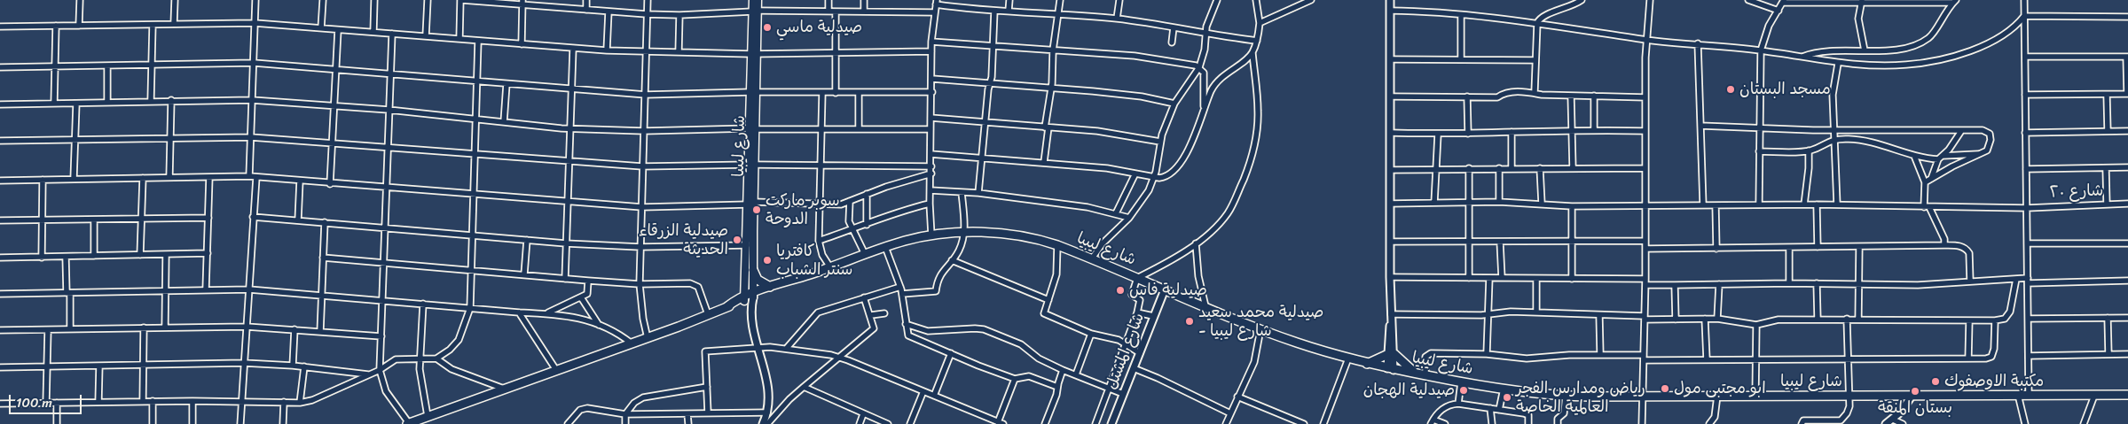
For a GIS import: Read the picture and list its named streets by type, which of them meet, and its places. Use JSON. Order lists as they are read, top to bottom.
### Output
{
  "streets": {
    "highway": ["شارع ليبيا"],
    "street": ["شارع ٢٠", "شارع المشتل"]
  },
  "crossings": [
    ["شارع ليبيا", "شارع المشتل"]
  ],
  "places": [
    "صيدلية ماسي",
    "مسجد البستان",
    "سوبر ماركت الدوحة",
    "صيدلية الزرقاء الحديثة",
    "كافتريا سنتر الشباب",
    "صيدلية فاس",
    "صيدلية محمد سعيد - شارع ليبيا",
    "مكتبة الاوصفوك",
    "ابو مجتبى مول",
    "صيدلية الهجان",
    "بستان المنقة",
    "رياض ومدارس الفجر العالمية الخاصة"
  ],
  "scale_bar": "100 m"
}
